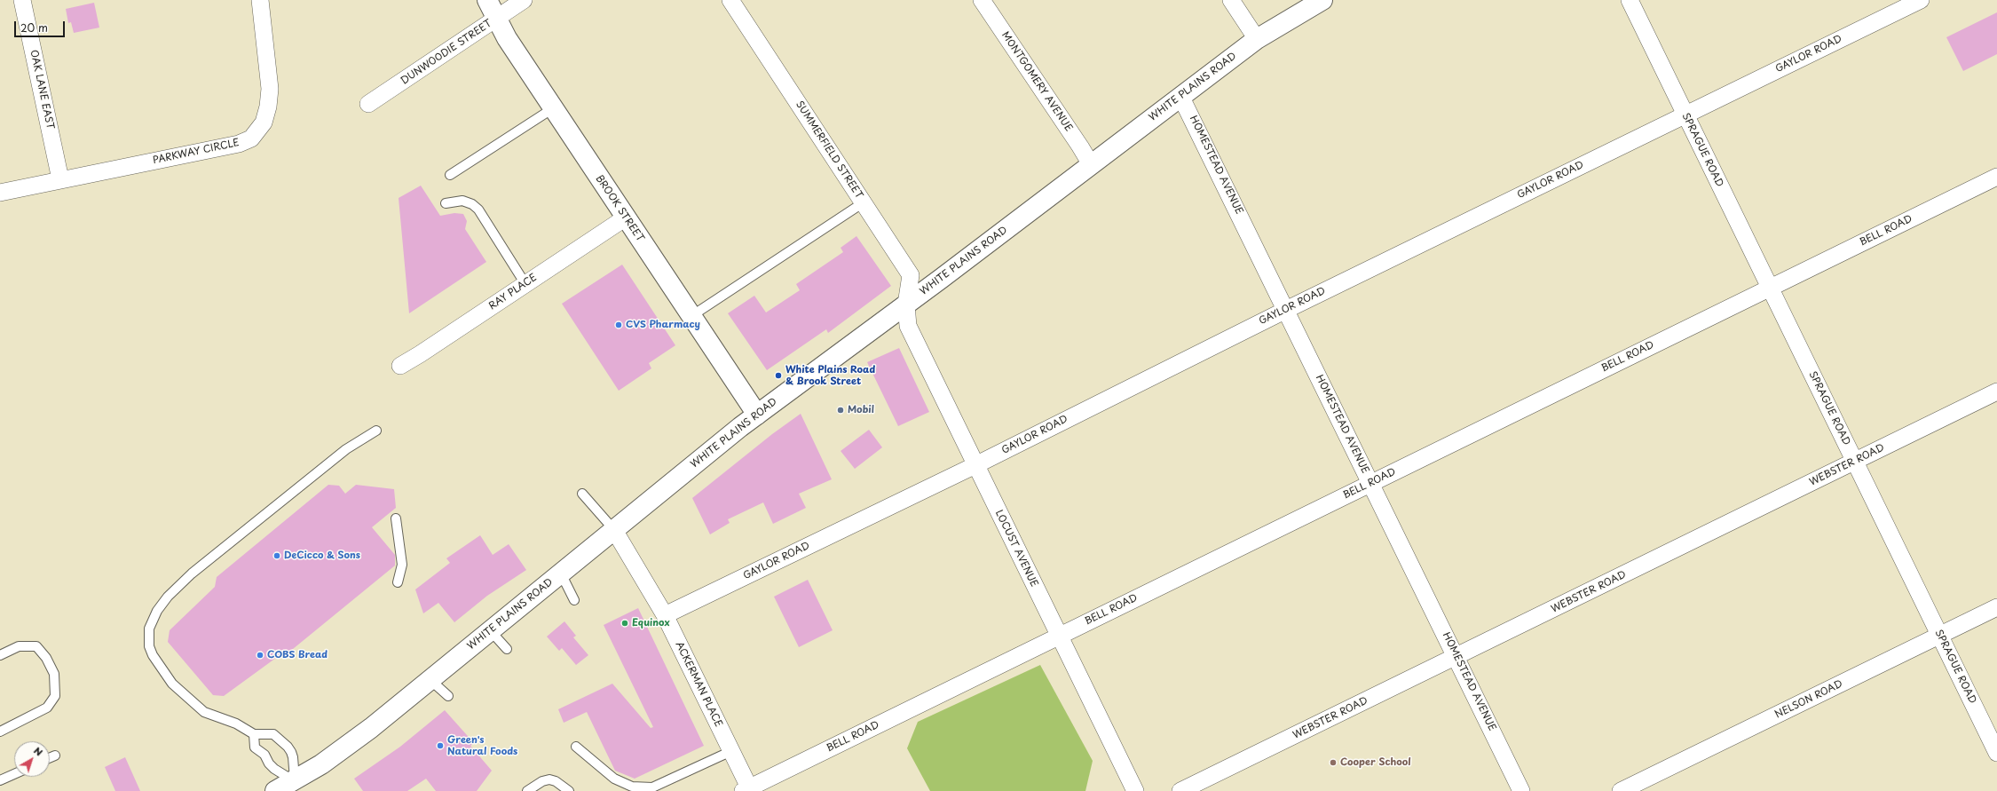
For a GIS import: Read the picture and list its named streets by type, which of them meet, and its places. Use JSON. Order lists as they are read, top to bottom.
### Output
{
  "streets": {
    "main road": ["WHITE PLAINS ROAD", "BROOK STREET"],
    "street": [
      "DUNWOODIE STREET",
      "GAYLOR ROAD",
      "MONTGOMERY AVENUE",
      "OAK LANE EAST",
      "SUMMERFIELD STREET",
      "SPRAGUE ROAD",
      "PARKWAY CIRCLE",
      "HOMESTEAD AVENUE",
      "BELL ROAD",
      "RAY PLACE",
      "WEBSTER ROAD",
      "LOCUST AVENUE",
      "ACKERMAN PLACE",
      "NELSON ROAD"
    ]
  },
  "crossings": [
    ["DUNWOODIE STREET", "BROOK STREET"],
    ["GAYLOR ROAD", "SPRAGUE ROAD"],
    ["GAYLOR ROAD", "HOMESTEAD AVENUE"],
    ["GAYLOR ROAD", "LOCUST AVENUE"],
    ["GAYLOR ROAD", "ACKERMAN PLACE"],
    ["MONTGOMERY AVENUE", "WHITE PLAINS ROAD"],
    ["WHITE PLAINS ROAD", "SUMMERFIELD STREET"],
    ["WHITE PLAINS ROAD", "HOMESTEAD AVENUE"],
    ["WHITE PLAINS ROAD", "BROOK STREET"],
    ["WHITE PLAINS ROAD", "LOCUST AVENUE"],
    ["WHITE PLAINS ROAD", "ACKERMAN PLACE"],
    ["OAK LANE EAST", "PARKWAY CIRCLE"],
    ["SUMMERFIELD STREET", "LOCUST AVENUE"],
    ["SPRAGUE ROAD", "BELL ROAD"],
    ["SPRAGUE ROAD", "WEBSTER ROAD"],
    ["SPRAGUE ROAD", "NELSON ROAD"],
    ["HOMESTEAD AVENUE", "BELL ROAD"],
    ["HOMESTEAD AVENUE", "WEBSTER ROAD"],
    ["BROOK STREET", "RAY PLACE"],
    ["BELL ROAD", "LOCUST AVENUE"],
    ["BELL ROAD", "ACKERMAN PLACE"]
  ],
  "places": [
    "CVS Pharmacy",
    "White Plains Road & Brook Street",
    "Mobil",
    "DeCicco & Sons",
    "Equinox",
    "COBS Bread",
    "Green's Natural Foods",
    "Cooper School"
  ],
  "scale_bar": "20 m",
  "north": "top right"
}
